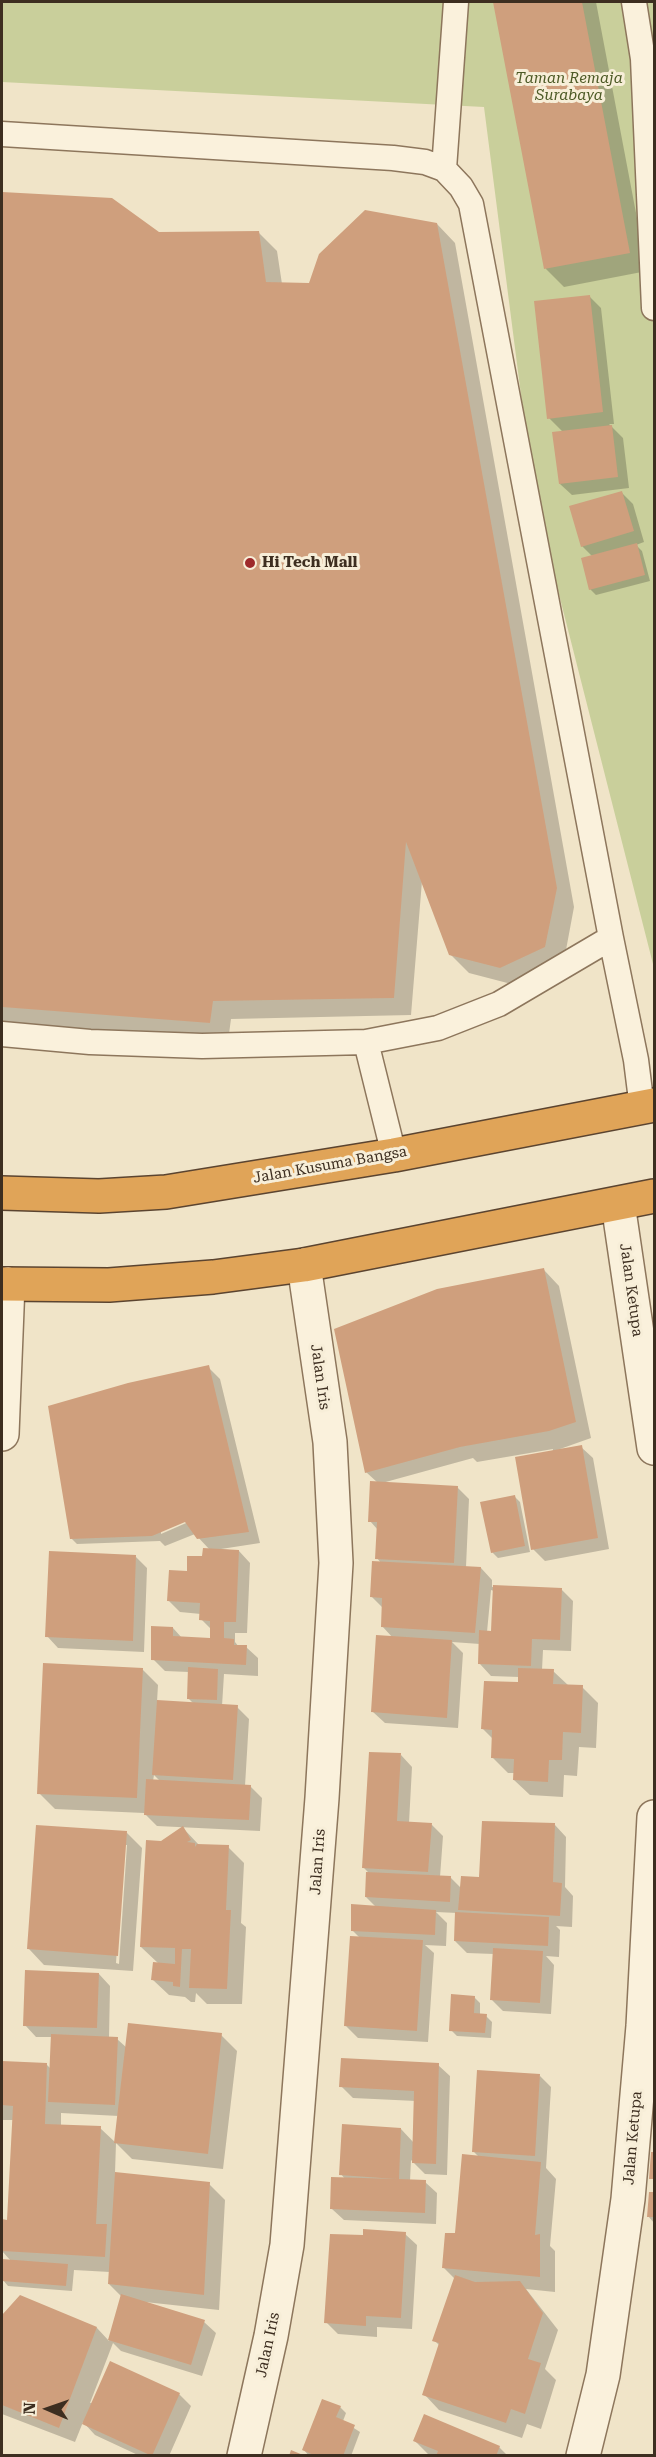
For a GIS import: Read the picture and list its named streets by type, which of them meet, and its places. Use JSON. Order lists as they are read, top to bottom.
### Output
{
  "streets": {
    "highway": ["Jalan Kusuma Bangsa"],
    "street": ["Jalan Ketupa", "Jalan Iris"]
  },
  "parks": ["Taman Remaja Surabaya"],
  "places": ["Hi Tech Mall"],
  "north": "left"
}
